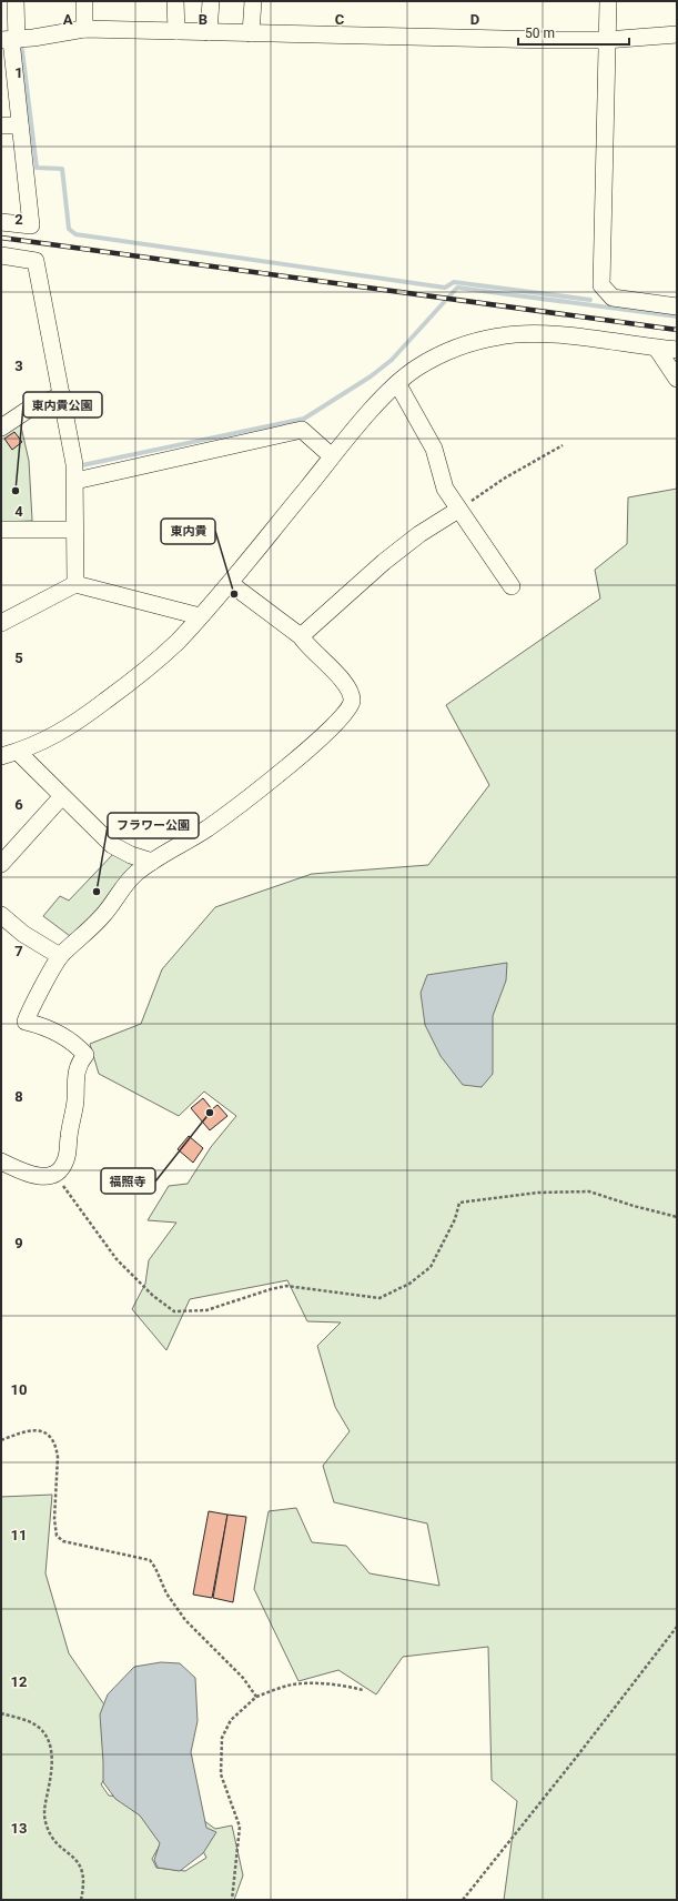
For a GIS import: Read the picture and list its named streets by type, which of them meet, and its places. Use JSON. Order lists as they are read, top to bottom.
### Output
{
  "places": [
    "東内貴公園",
    "東内貴",
    "フラワー公園",
    "福照寺"
  ],
  "scale_bar": "50 m",
  "grid": {
    "columns": [
      "A",
      "B",
      "C",
      "D"
    ],
    "rows": [
      "1",
      "2",
      "3",
      "4",
      "5",
      "6",
      "7",
      "8",
      "9",
      "10",
      "11",
      "12",
      "13"
    ]
  }
}
